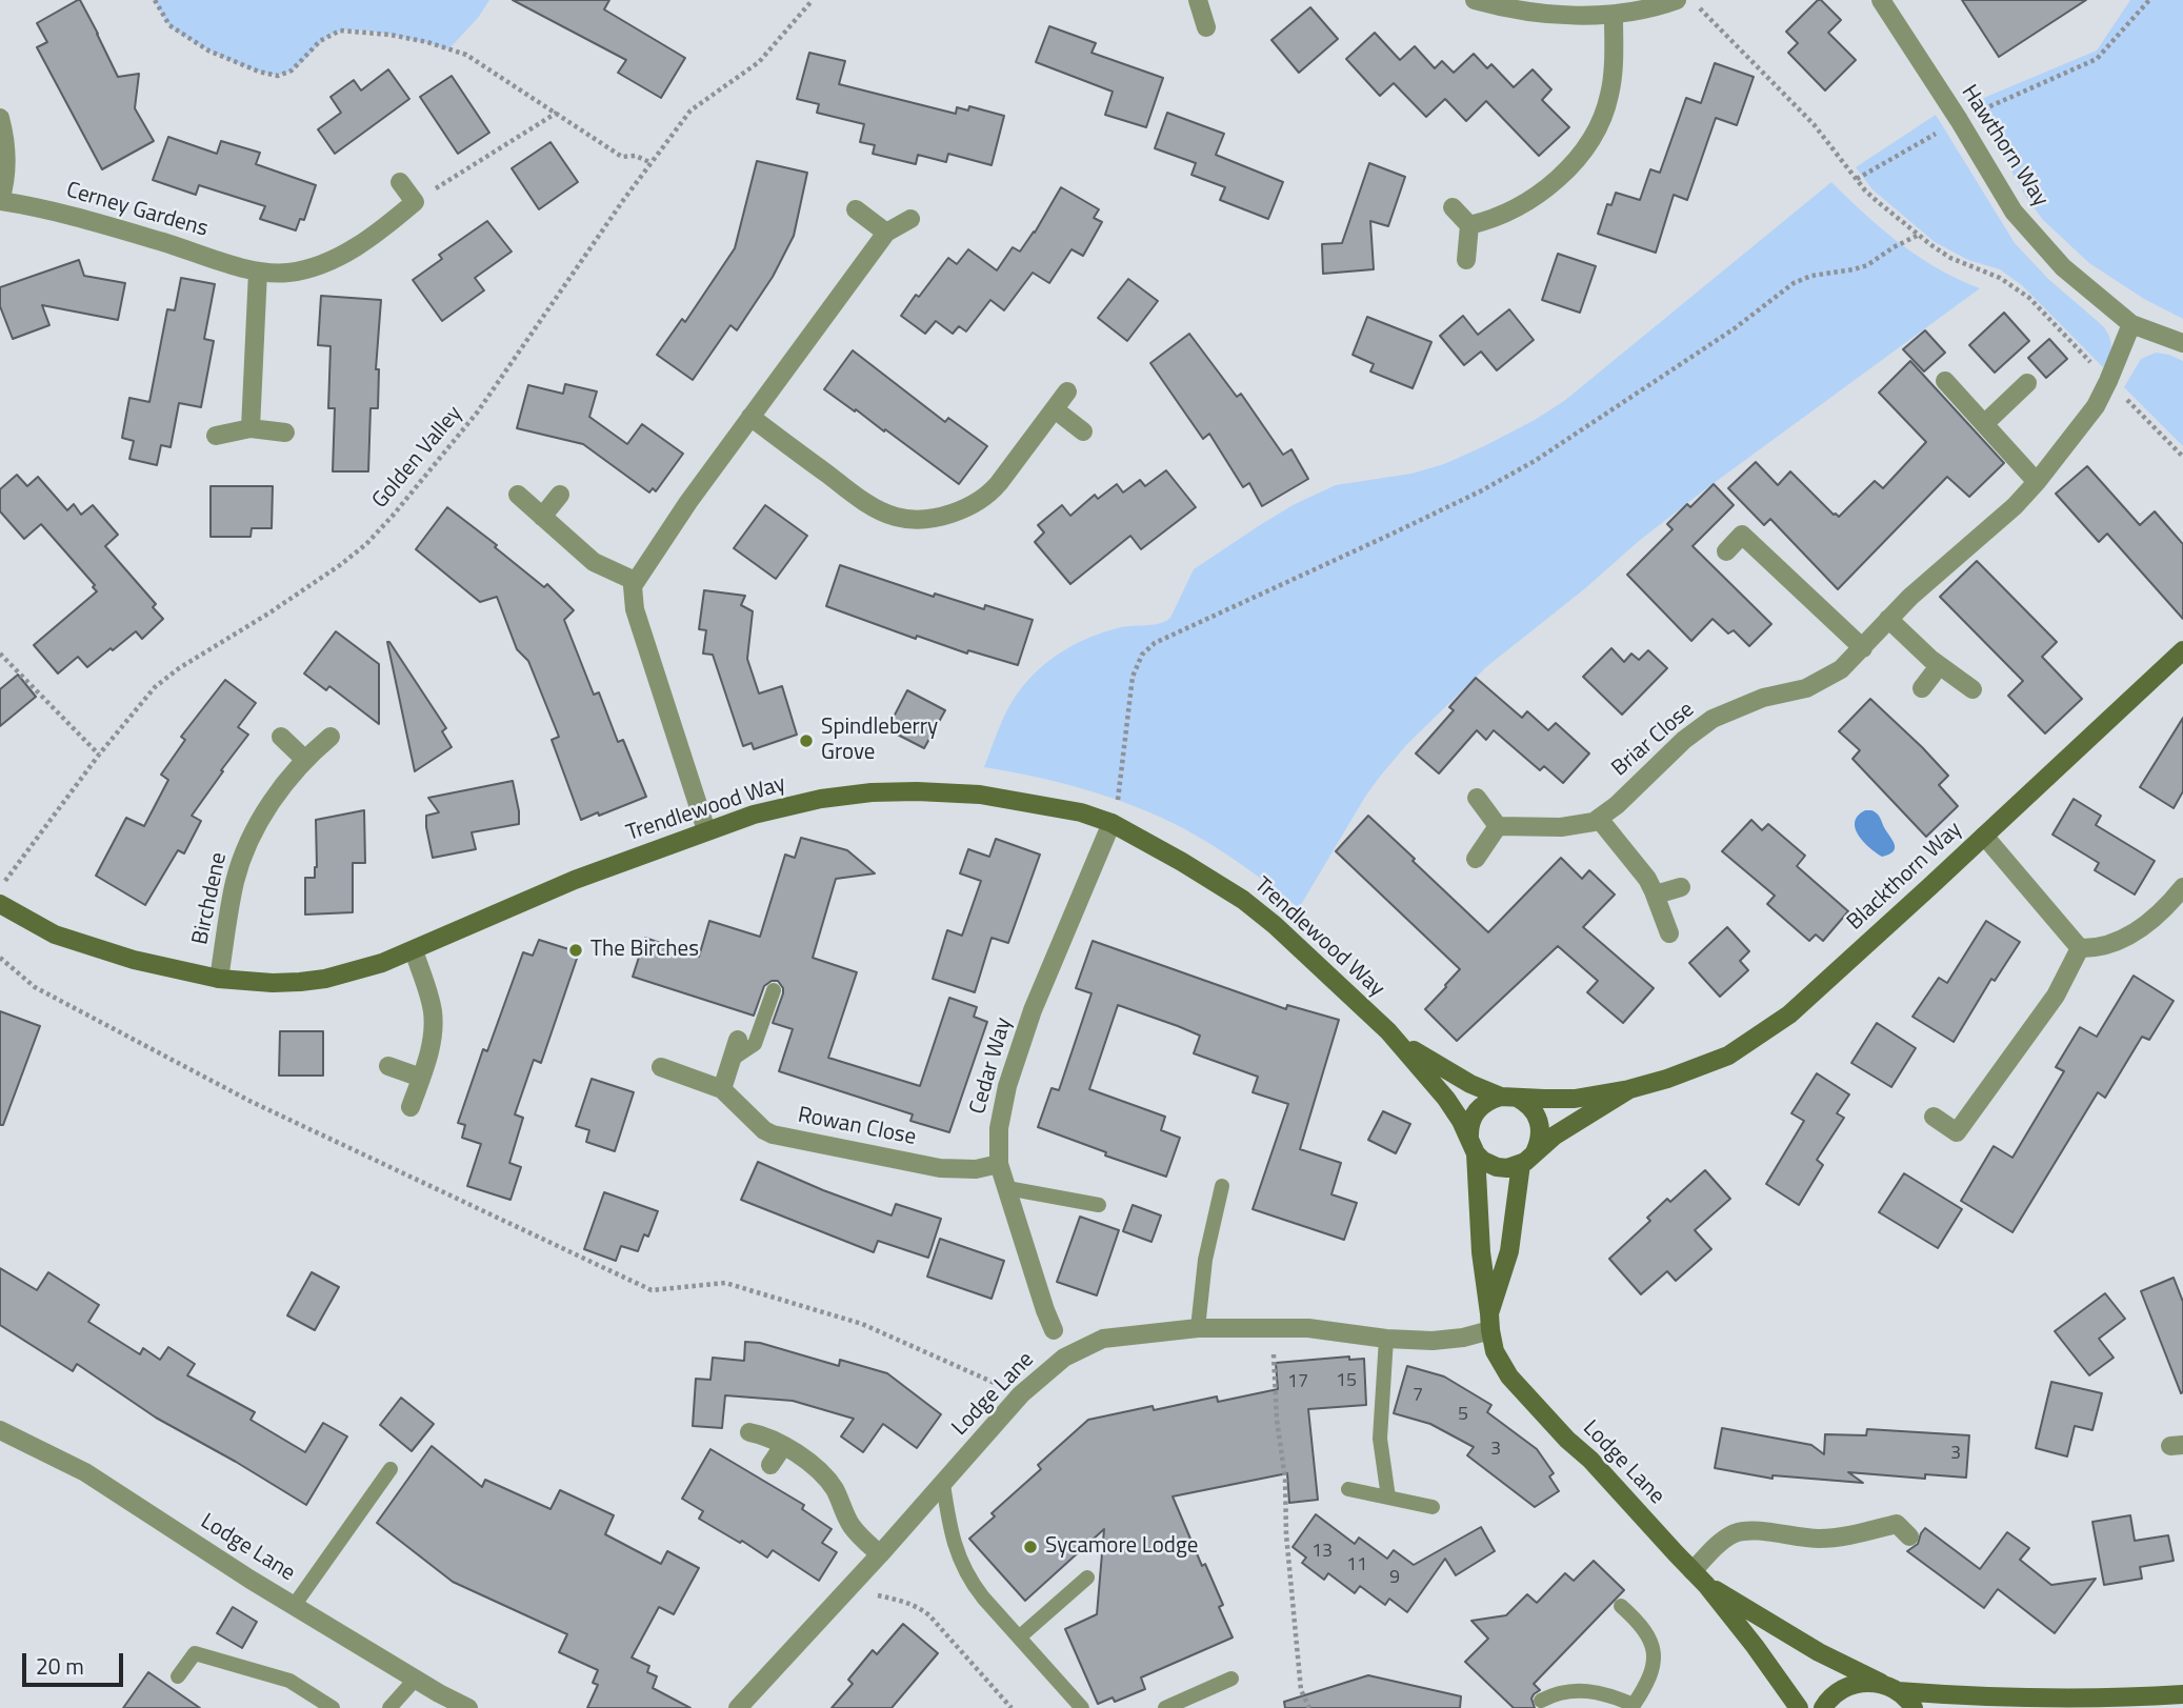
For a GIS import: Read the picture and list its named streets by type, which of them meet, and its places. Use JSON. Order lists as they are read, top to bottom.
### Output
{
  "streets": {
    "street": [
      "Hawthorn Way",
      "Cerney Gardens",
      "Briar Close",
      "Trendlewood Way",
      "Blackthorn Way",
      "Birchdene",
      "Cedar Way",
      "Rowan Close",
      "Lodge Lane"
    ],
    "path": ["Golden Valley"]
  },
  "crossings": [
    ["Hawthorn Way", "Briar Close"],
    ["Trendlewood Way", "Birchdene"],
    ["Trendlewood Way", "Cedar Way"],
    ["Cedar Way", "Rowan Close"]
  ],
  "places": ["Spindleberry Grove", "The Birches", "Sycamore Lodge"],
  "house_numbers": [
    "15",
    "17",
    "7",
    "5",
    "3",
    "3",
    "13",
    "11",
    "9"
  ],
  "scale_bar": "20 m"
}
